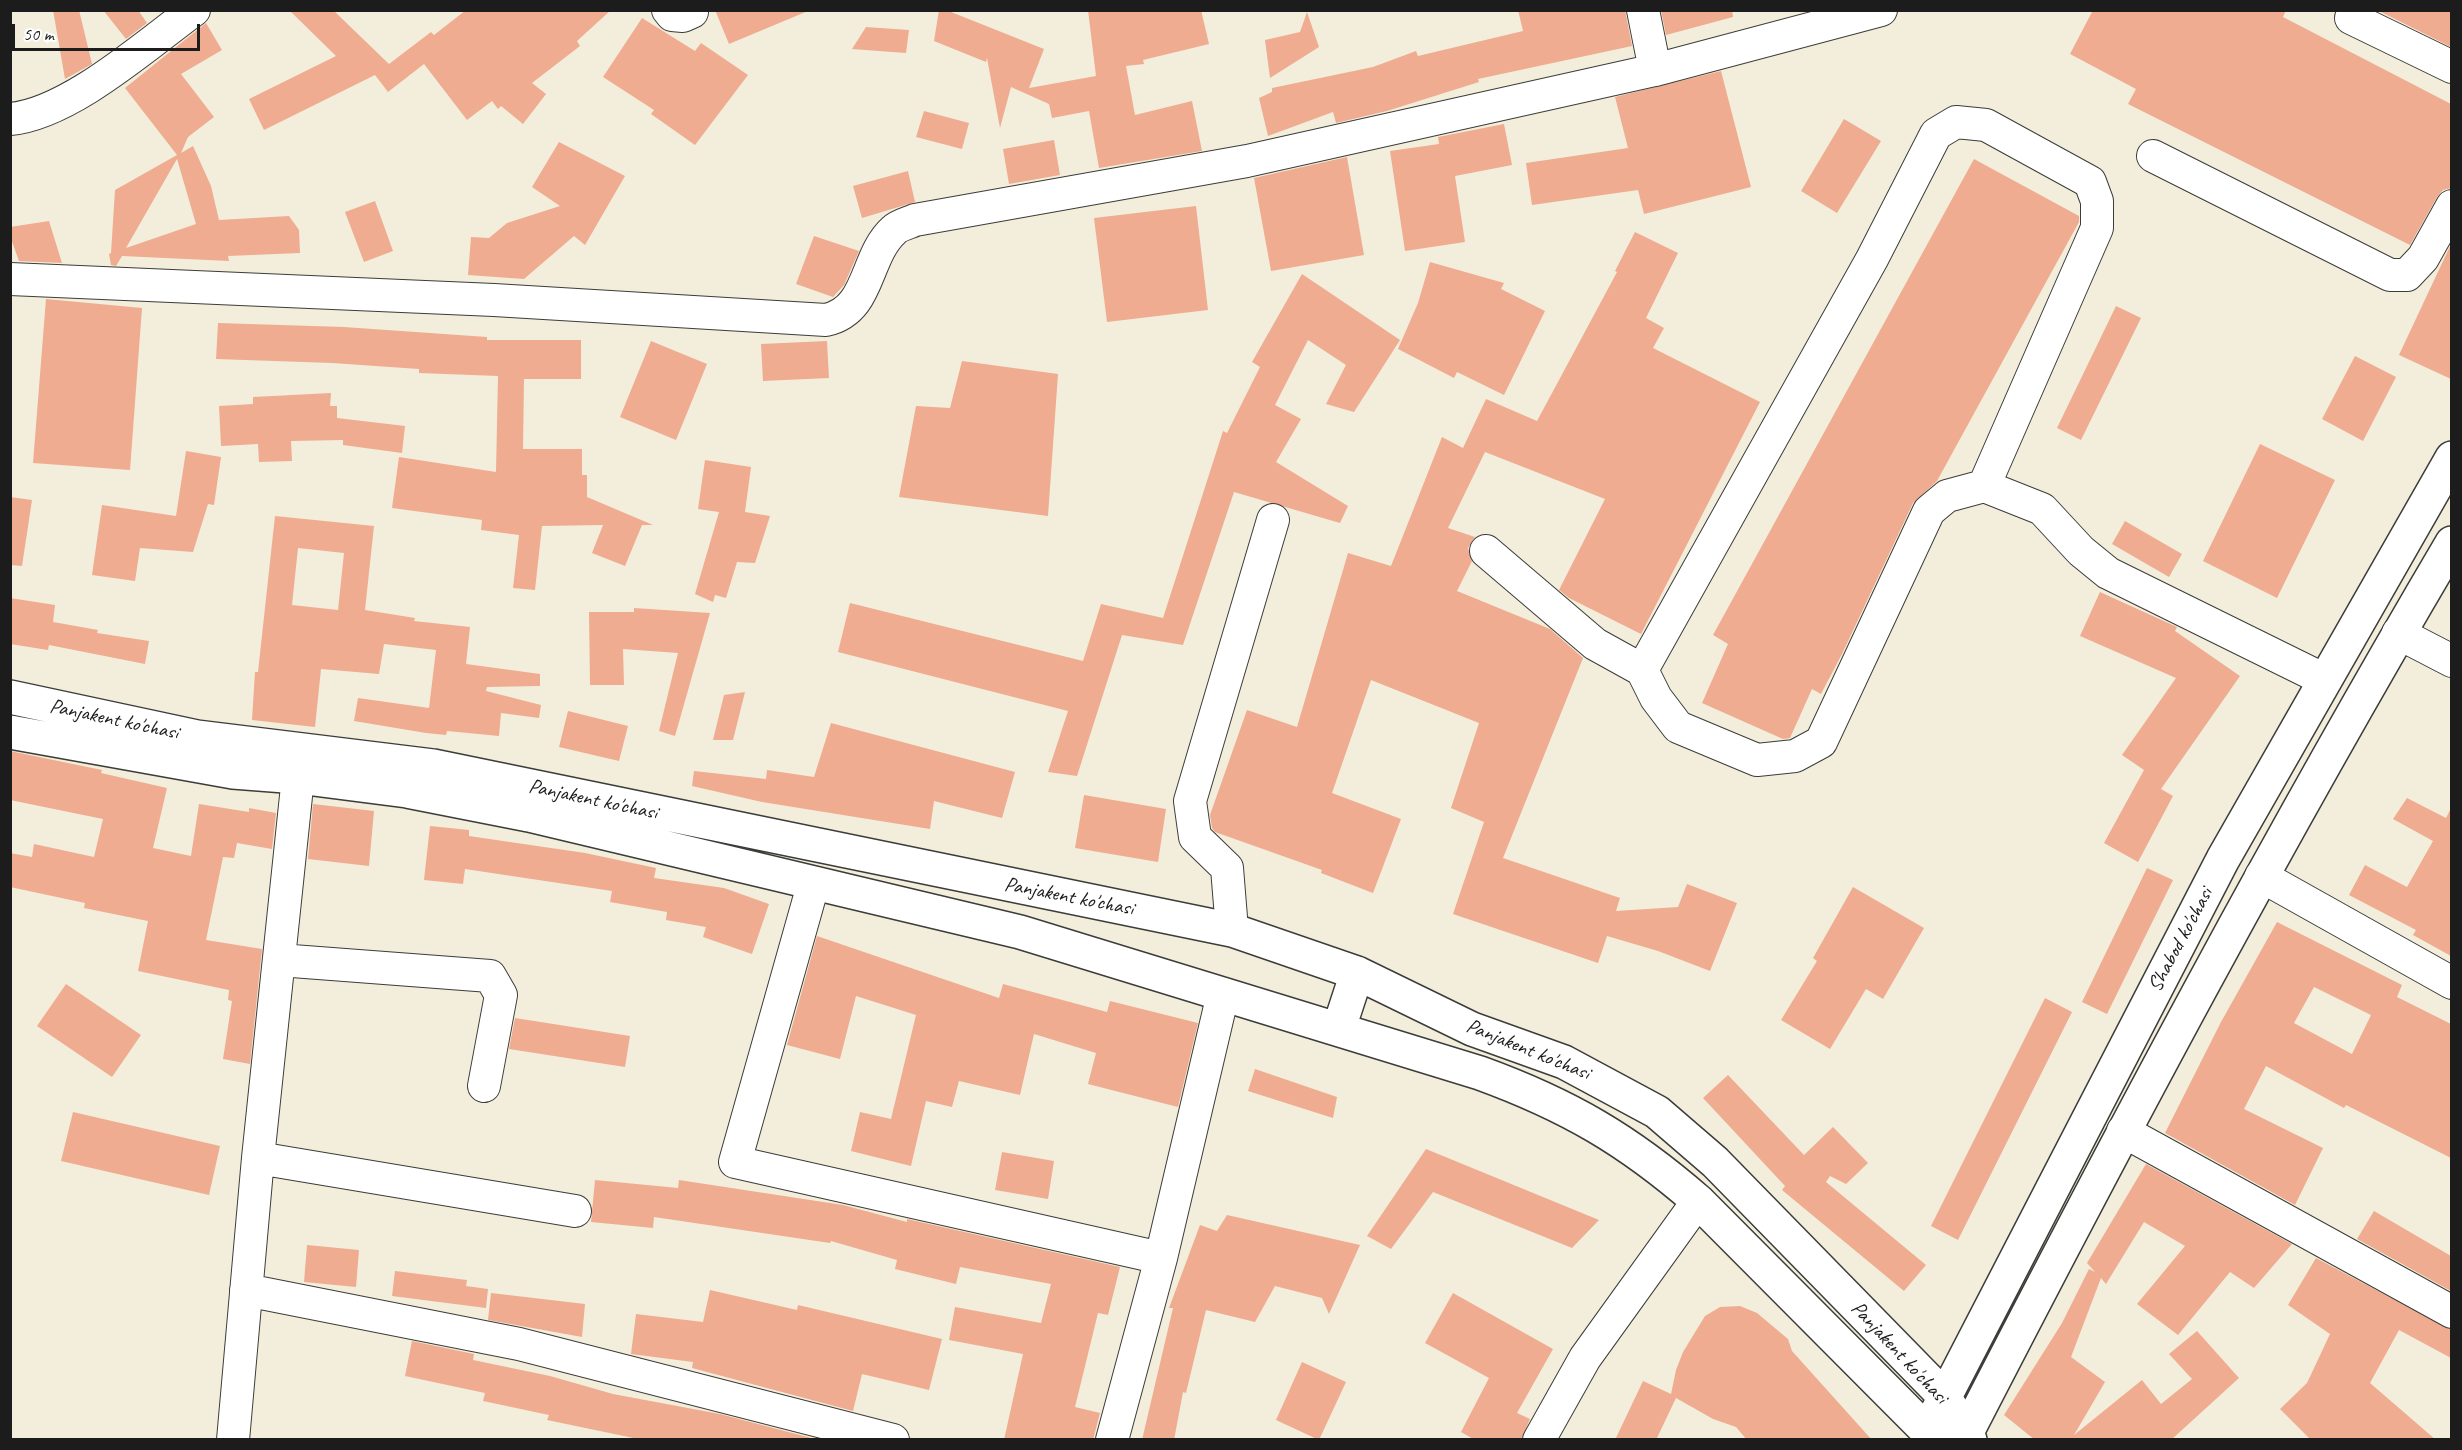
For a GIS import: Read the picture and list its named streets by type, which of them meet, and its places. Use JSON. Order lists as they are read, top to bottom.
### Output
{
  "streets": {
    "main road": ["Panjakent ko'chasi", "Shabod ko'chasi"]
  },
  "crossings": [
    ["Panjakent ko'chasi", "Shabod ko'chasi"]
  ],
  "scale_bar": "50 m"
}
